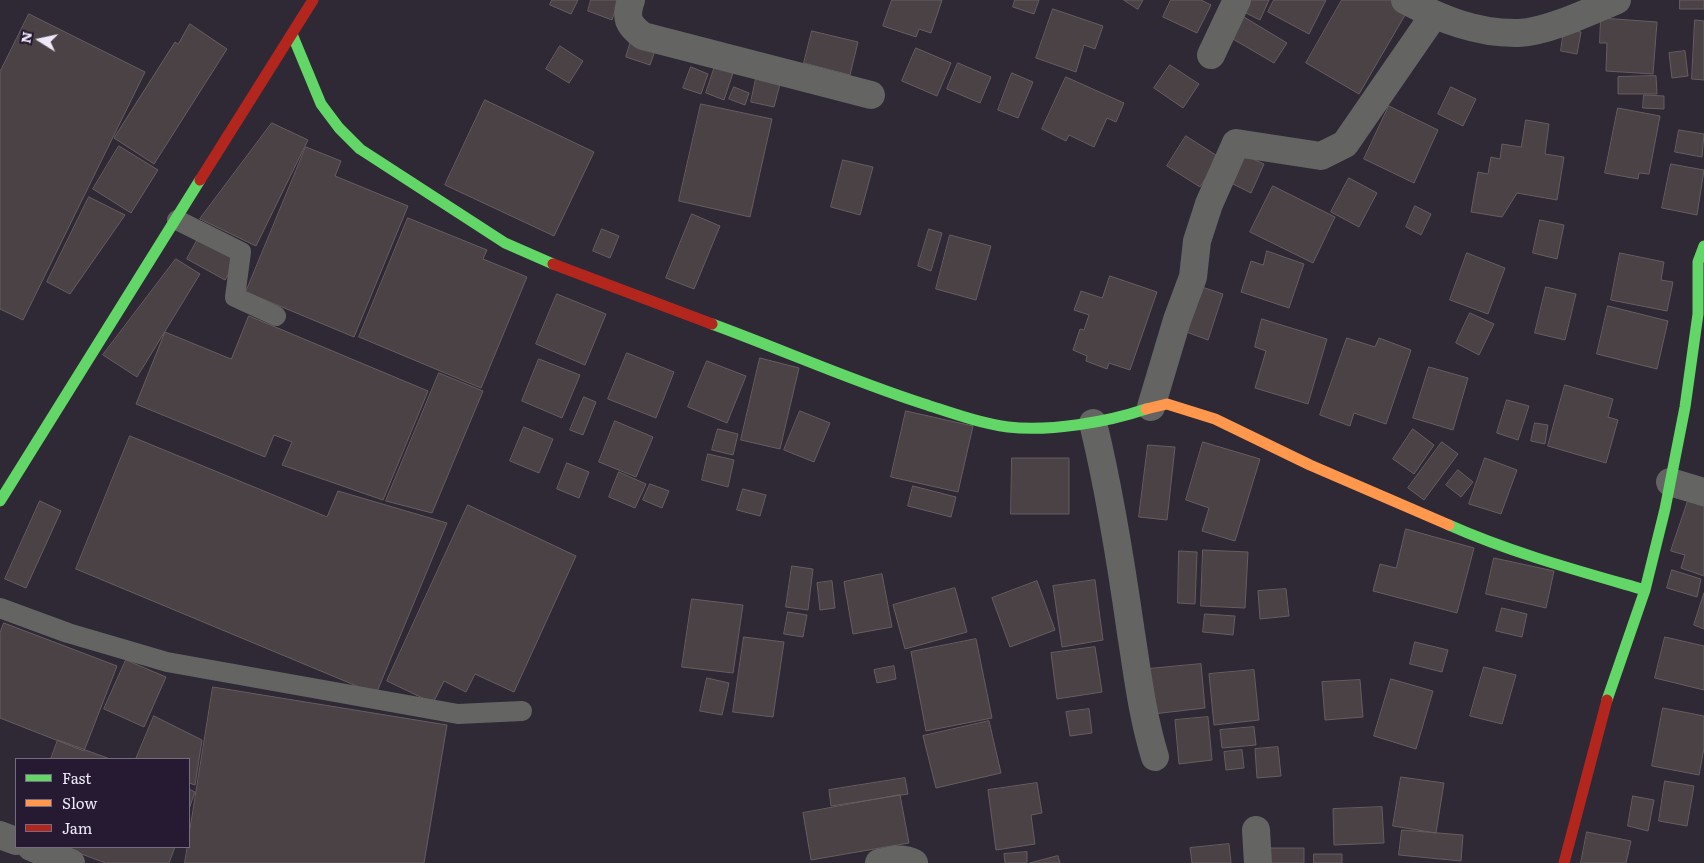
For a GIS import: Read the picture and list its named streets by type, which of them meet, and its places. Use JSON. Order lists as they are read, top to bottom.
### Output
{
  "legend": ["Fast", "Slow", "Jam"],
  "north": "left"
}
